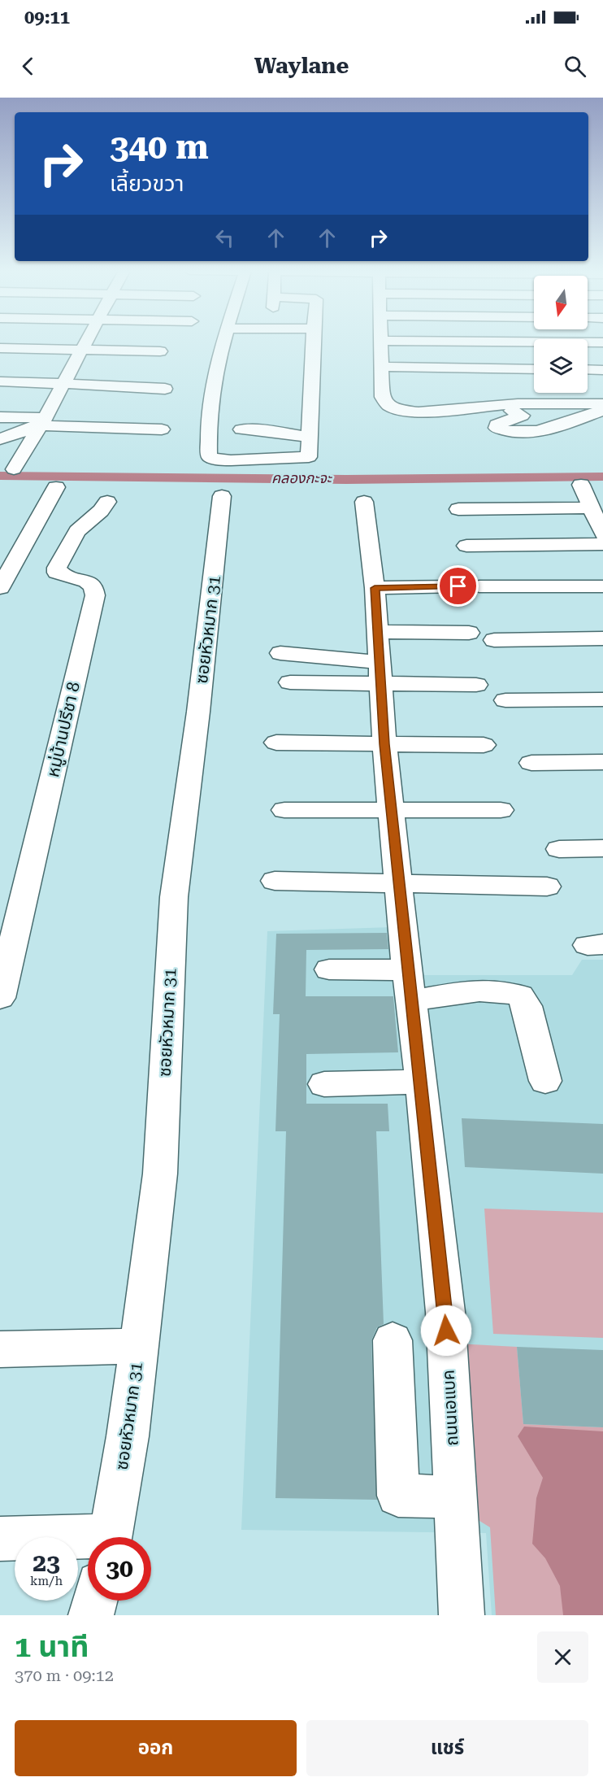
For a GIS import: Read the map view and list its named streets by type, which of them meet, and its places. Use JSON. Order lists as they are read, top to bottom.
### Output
{
  "streets": {
    "street": ["ซอยหัวหมาก 31", "หมู่บ้านปรีชา 8", "ถนนเอแบค"]
  },
  "water": ["คลองกะจะ"],
  "north": "bottom",
  "page": {
    "status": "09:11",
    "header": "Waylane",
    "turn": ["340 m", "เลี้ยวขวา"],
    "speed": "23 km/h",
    "limit": "30",
    "heading": ["1 นาที", "370 m · 09:12"],
    "buttons": ["ออก", "แชร์"]
  }
}
